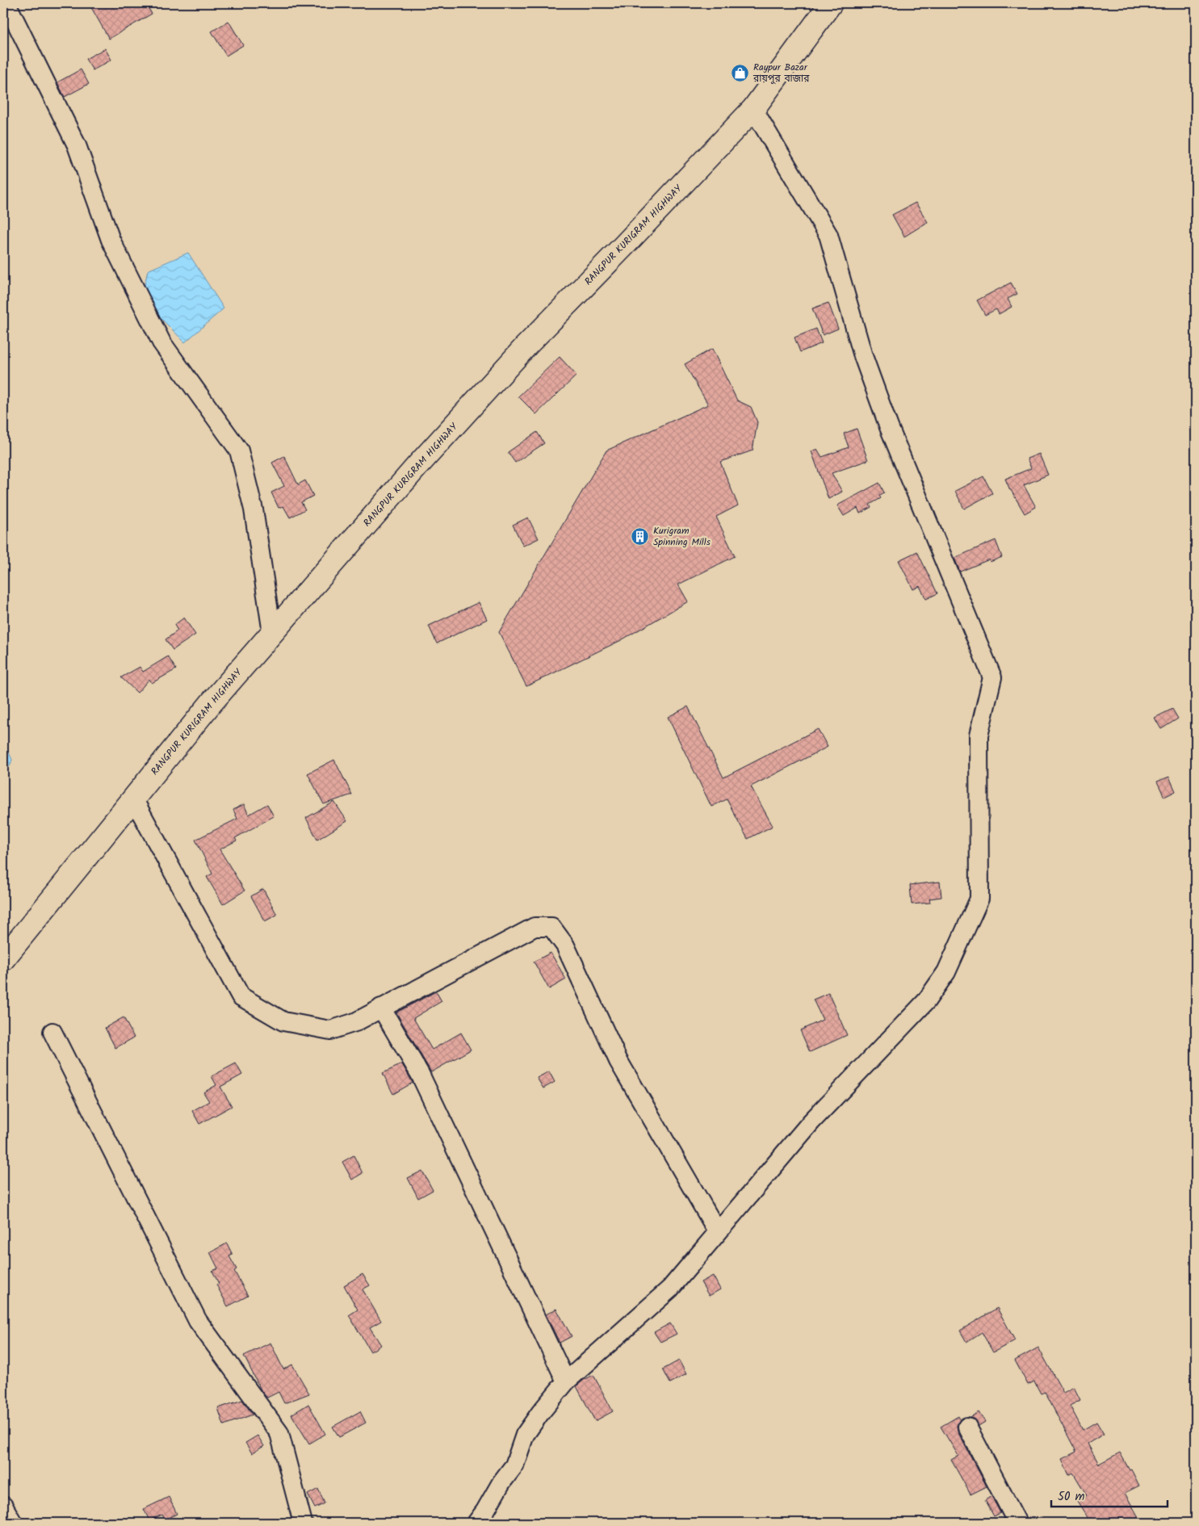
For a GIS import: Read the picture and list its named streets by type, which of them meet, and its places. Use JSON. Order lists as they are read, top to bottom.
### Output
{
  "streets": {
    "highway": ["RANGPUR KURIGRAM HIGHWAY"]
  },
  "places": {
    "shop": ["Raypur Bazar রায়পুর বাজার"],
    "building": ["Kurigram Spinning Mills"]
  },
  "scale_bar": "50 m"
}
